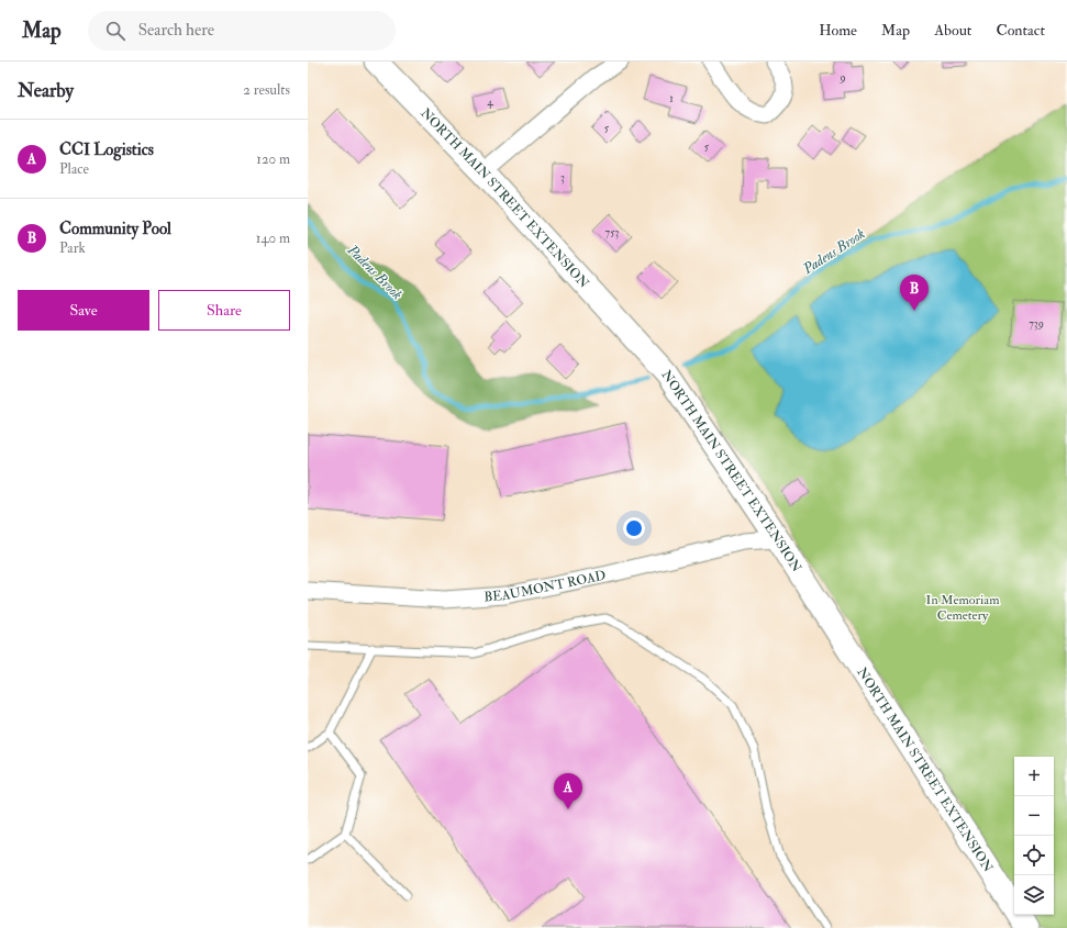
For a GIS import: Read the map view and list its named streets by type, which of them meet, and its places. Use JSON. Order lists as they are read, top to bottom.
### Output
{
  "streets": {
    "street": ["NORTH MAIN STREET EXTENSION", "BEAUMONT ROAD"]
  },
  "crossings": [
    ["NORTH MAIN STREET EXTENSION", "BEAUMONT ROAD"]
  ],
  "water": ["Padens Brook"],
  "parks": ["In Memoriam Cemetery"],
  "house_numbers": [
    "9",
    "1",
    "4",
    "5",
    "5",
    "3",
    "753",
    "739"
  ],
  "page": {
    "header": "Map",
    "search": "Search here",
    "nav": [
      "Home",
      "Map",
      "About",
      "Contact"
    ],
    "heading": ["Nearby", "2 results"],
    "list": [
      {
        "mark": "A",
        "name": "CCI Logistics",
        "note": "Place",
        "value": "120 m"
      },
      {
        "mark": "B",
        "name": "Community Pool",
        "note": "Park",
        "value": "140 m"
      }
    ],
    "pins": ["B", "A"],
    "buttons": ["Save", "Share"],
    "map_buttons": ["+", "−"]
  }
}
